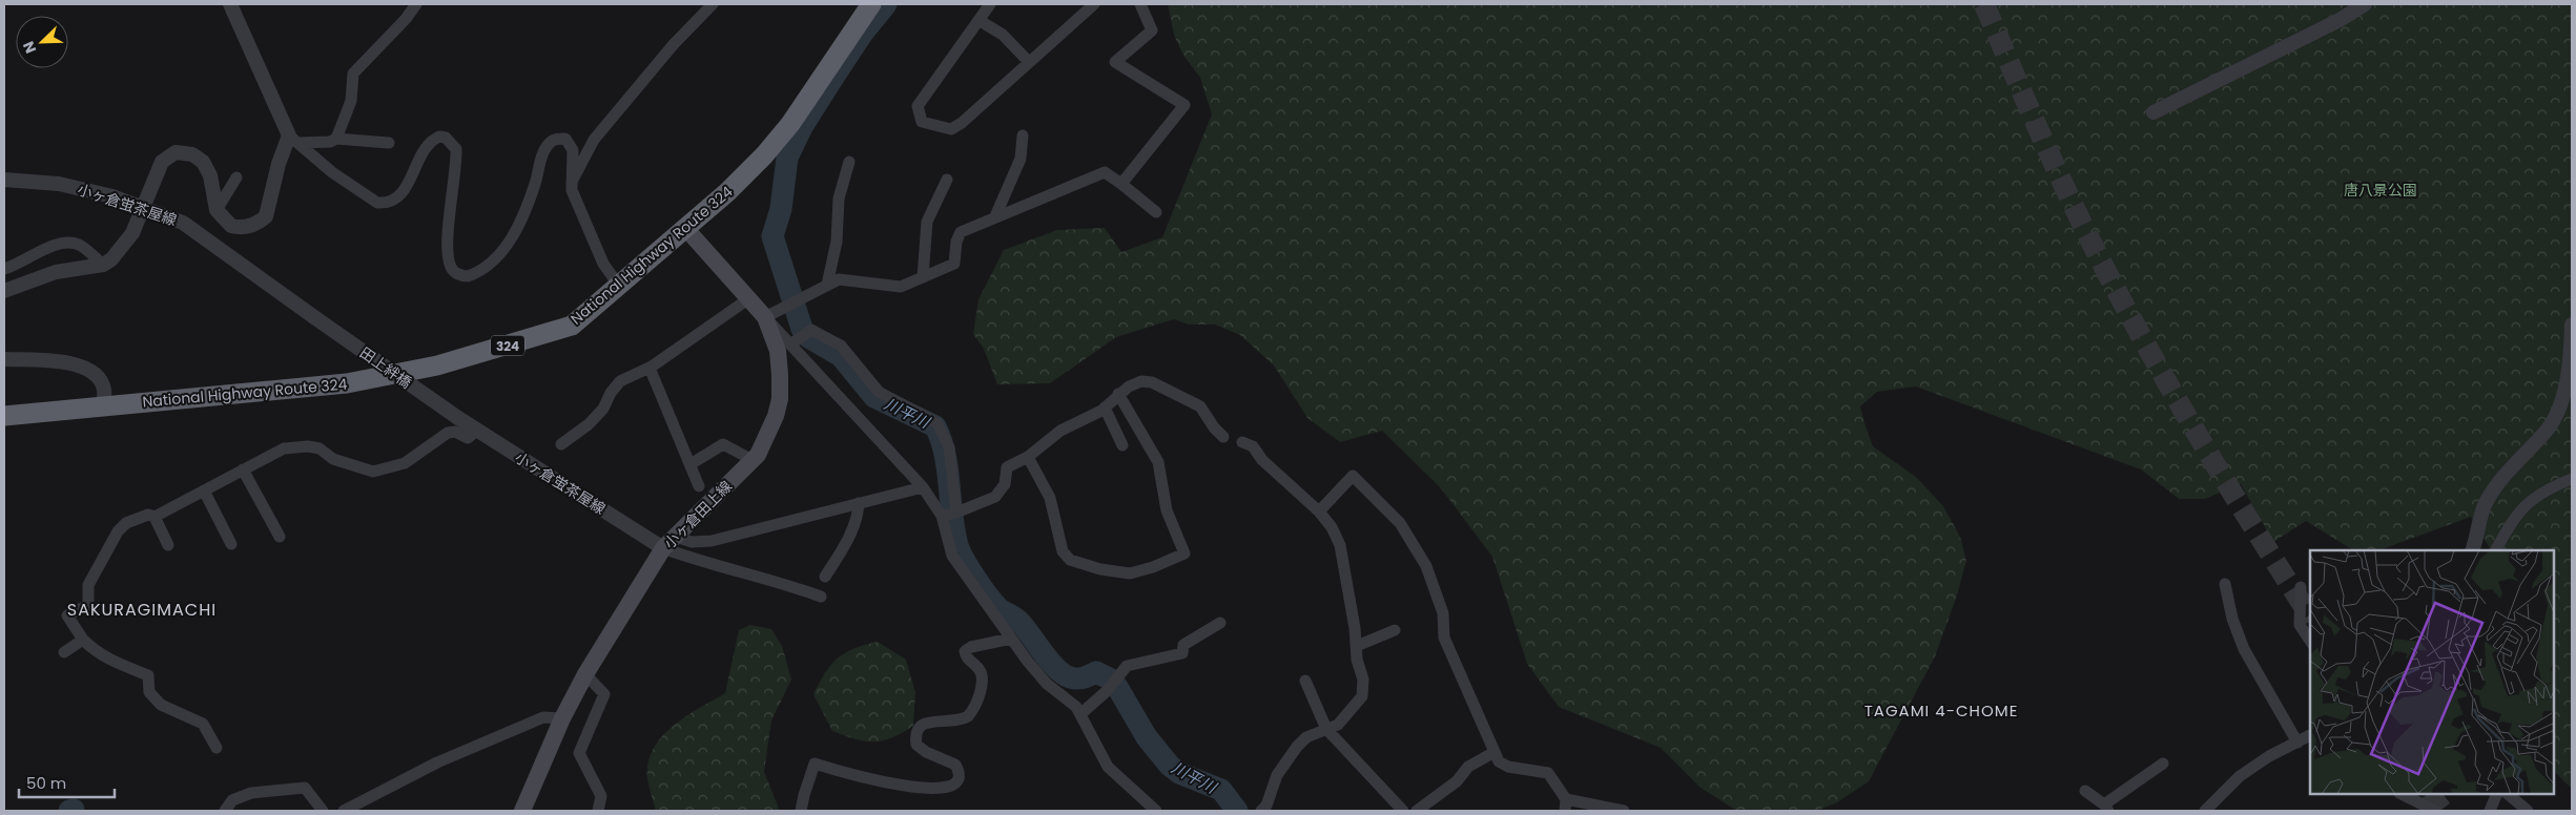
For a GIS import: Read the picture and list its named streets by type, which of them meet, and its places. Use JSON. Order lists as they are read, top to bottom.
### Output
{
  "streets": {
    "highway": ["National Highway Route 324", "324"],
    "main road": ["小ヶ倉田上線"],
    "street": ["小ヶ倉蛍茶屋線", "田上絆橋"]
  },
  "crossings": [
    ["小ヶ倉蛍茶屋線", "田上絆橋"],
    ["小ヶ倉蛍茶屋線", "小ヶ倉田上線"],
    ["National Highway Route 324", "小ヶ倉田上線"]
  ],
  "districts": ["SAKURAGIMACHI", "TAGAMI 4-CHOME"],
  "water": ["川平川"],
  "parks": ["唐八景公園"],
  "scale_bar": "50 m",
  "north": "bottom left"
}
